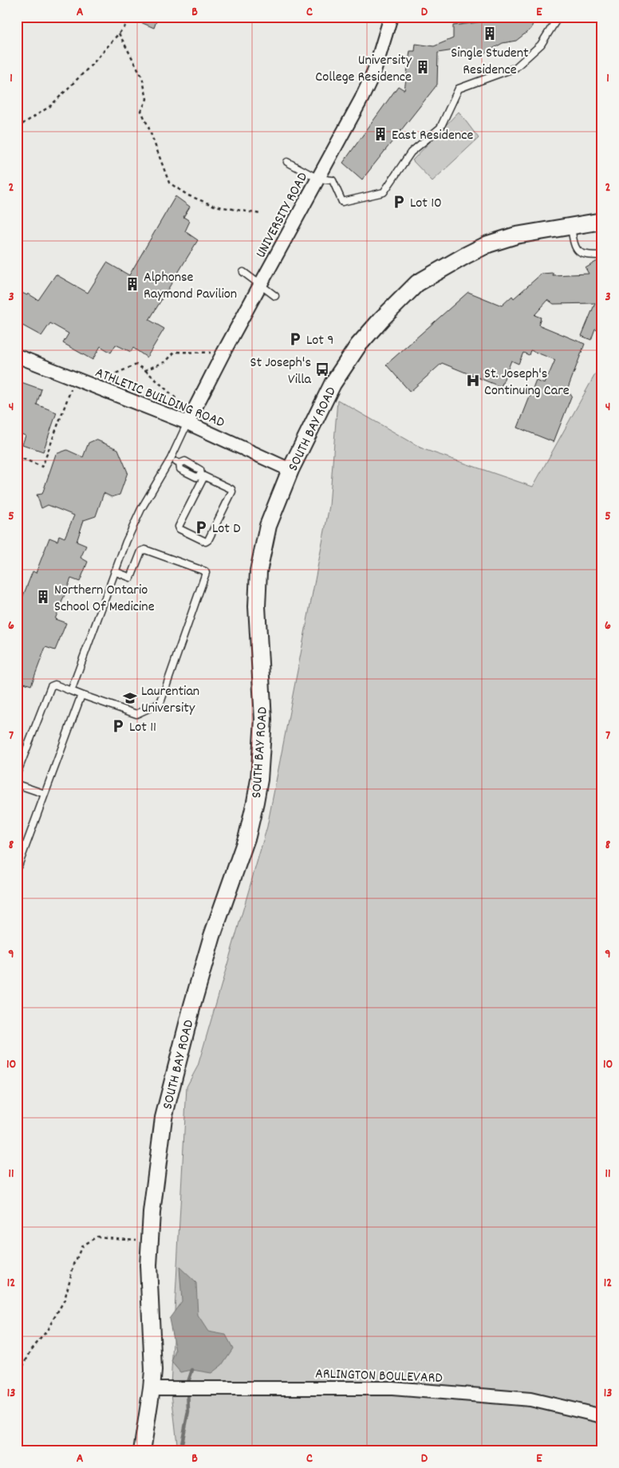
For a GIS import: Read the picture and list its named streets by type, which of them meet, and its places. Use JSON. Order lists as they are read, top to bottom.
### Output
{
  "streets": {
    "street": [
      "UNIVERSITY ROAD",
      "ATHLETIC BUILDING ROAD",
      "SOUTH BAY ROAD",
      "ARLINGTON BOULEVARD"
    ]
  },
  "crossings": [
    ["UNIVERSITY ROAD", "ATHLETIC BUILDING ROAD"],
    ["ATHLETIC BUILDING ROAD", "SOUTH BAY ROAD"],
    ["SOUTH BAY ROAD", "ARLINGTON BOULEVARD"]
  ],
  "places": {
    "building": [
      "Single Student Residence",
      "University College Residence",
      "East Residence",
      "Alphonse Raymond Pavilion",
      "Northern Ontario School Of Medicine"
    ],
    "parking": [
      "Lot 10",
      "Lot 9",
      "Lot D",
      "Lot 11"
    ],
    "bus stop": ["St Joseph's Villa"],
    "hospital": ["St. Joseph's Continuing Care"],
    "school or university": ["Laurentian University"]
  },
  "grid": {
    "columns": [
      "A",
      "B",
      "C",
      "D",
      "E"
    ],
    "rows": [
      "1",
      "2",
      "3",
      "4",
      "5",
      "6",
      "7",
      "8",
      "9",
      "10",
      "11",
      "12",
      "13"
    ]
  }
}
